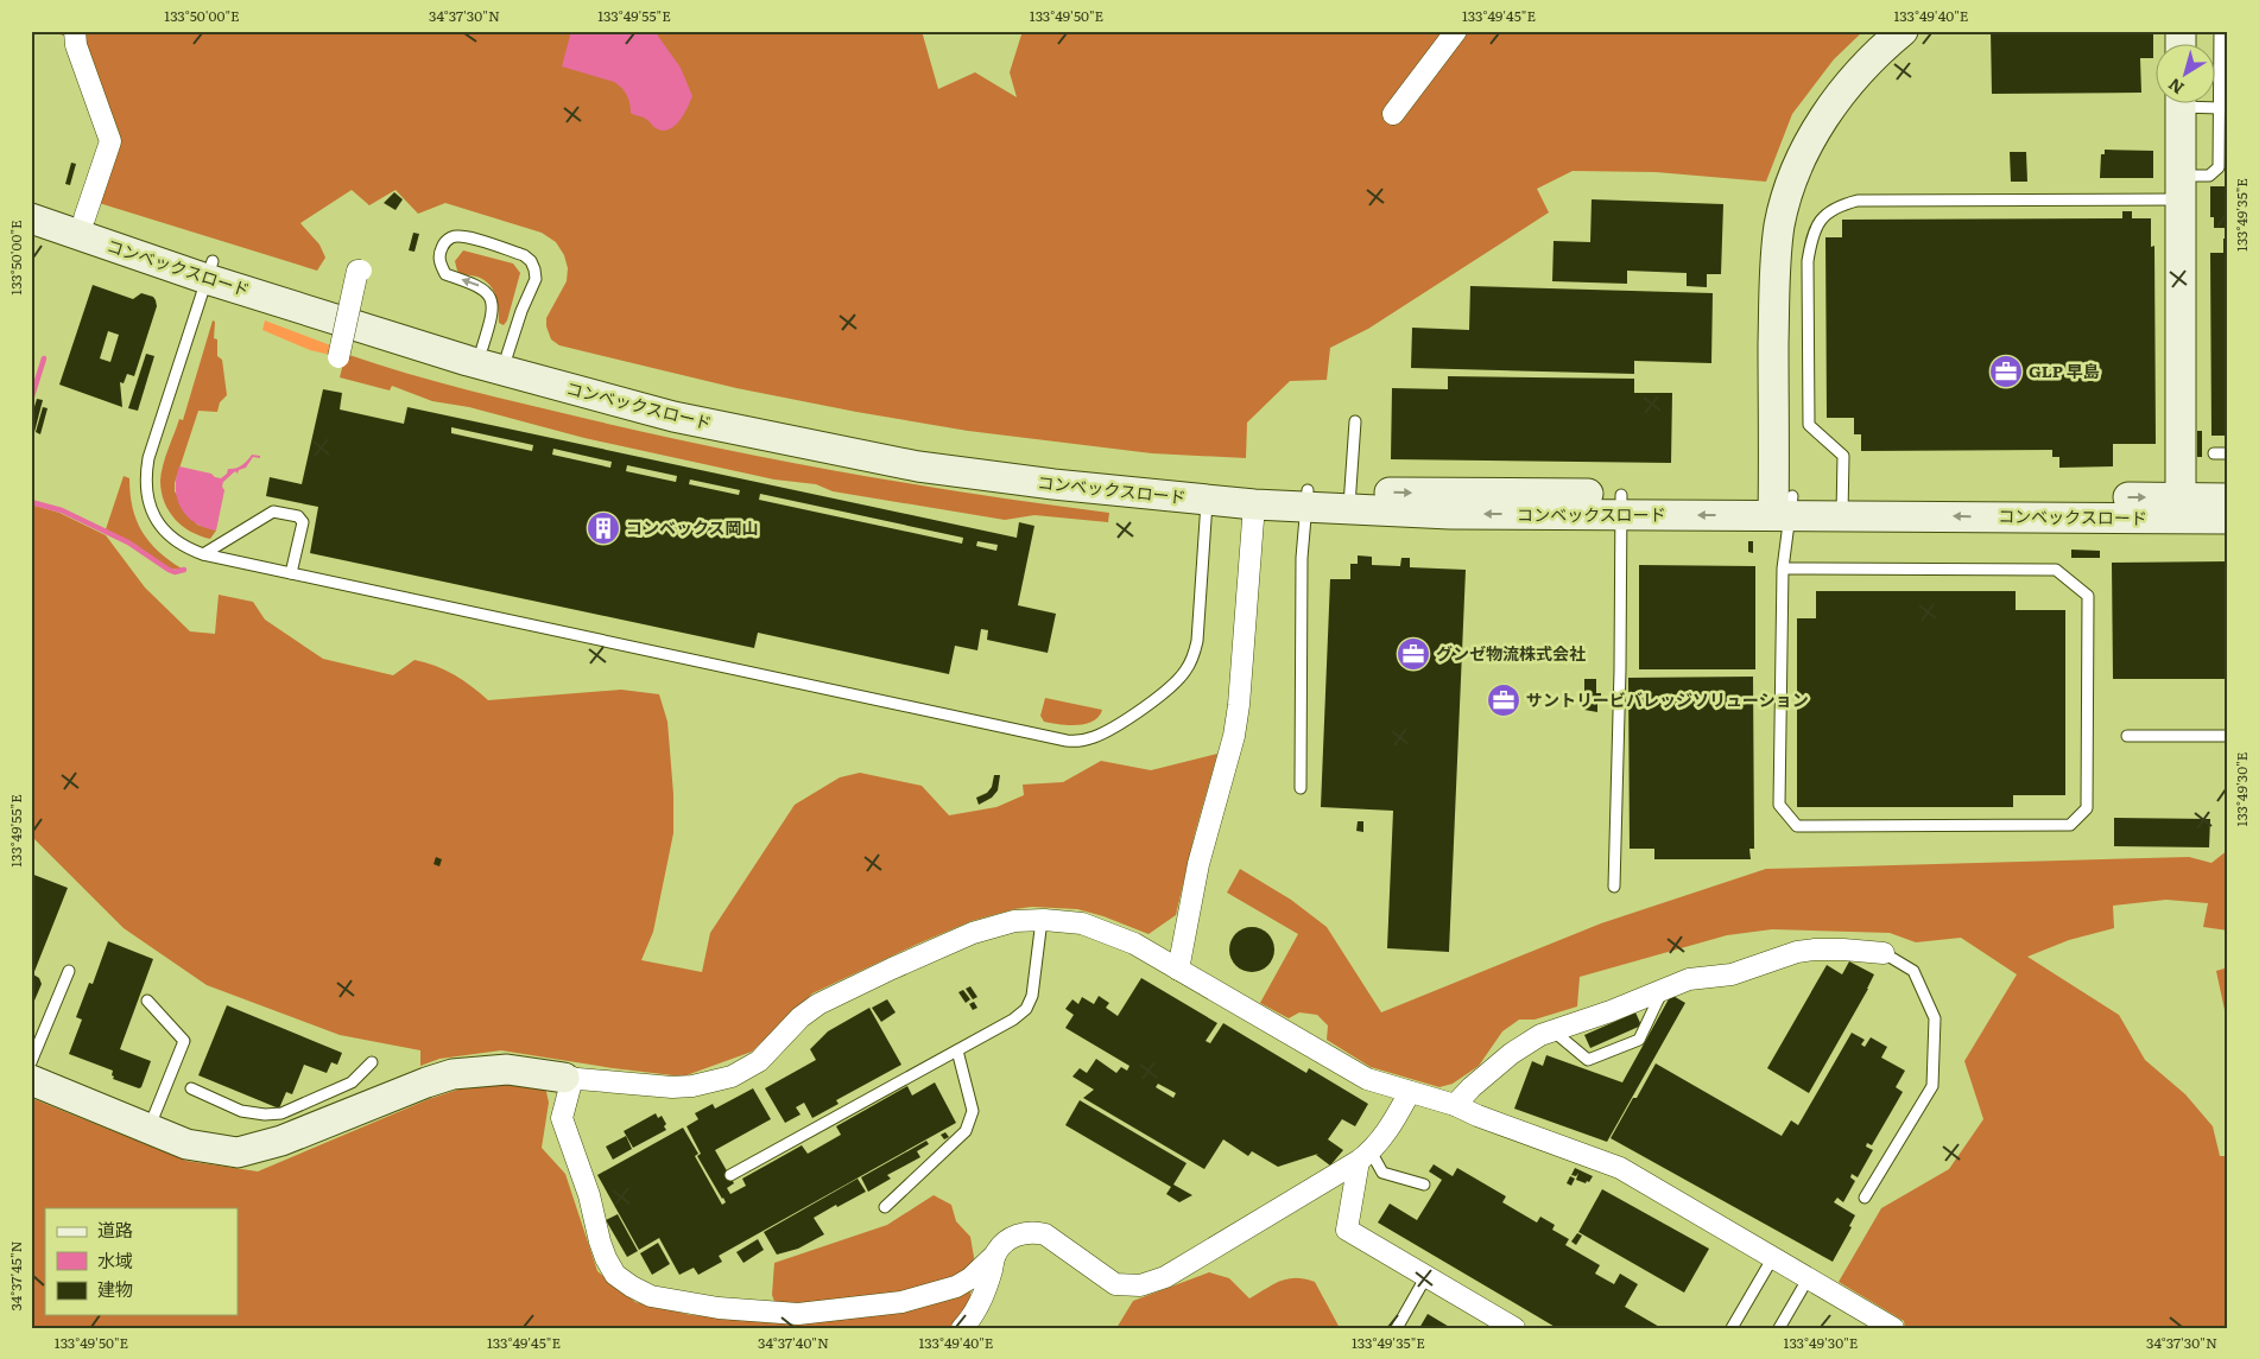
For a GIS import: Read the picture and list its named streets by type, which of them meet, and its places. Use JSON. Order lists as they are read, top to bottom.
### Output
{
  "streets": {
    "street": ["コンベックスロード"]
  },
  "places": {
    "office": ["GLP 早島", "グンゼ物流株式会社", "サントリービバレッジソリューション"],
    "building": ["コンベックス岡山"]
  },
  "legend": ["道路", "水域", "建物"],
  "north": "bottom left",
  "coordinates": [
    "133°50'00\"E",
    "34°37'30\"N",
    "133°49'55\"E",
    "133°49'50\"E",
    "133°49'45\"E",
    "133°49'40\"E",
    "133°49'35\"E",
    "133°49'30\"E",
    "34°37'45\"N",
    "34°37'40\"N"
  ]
}
